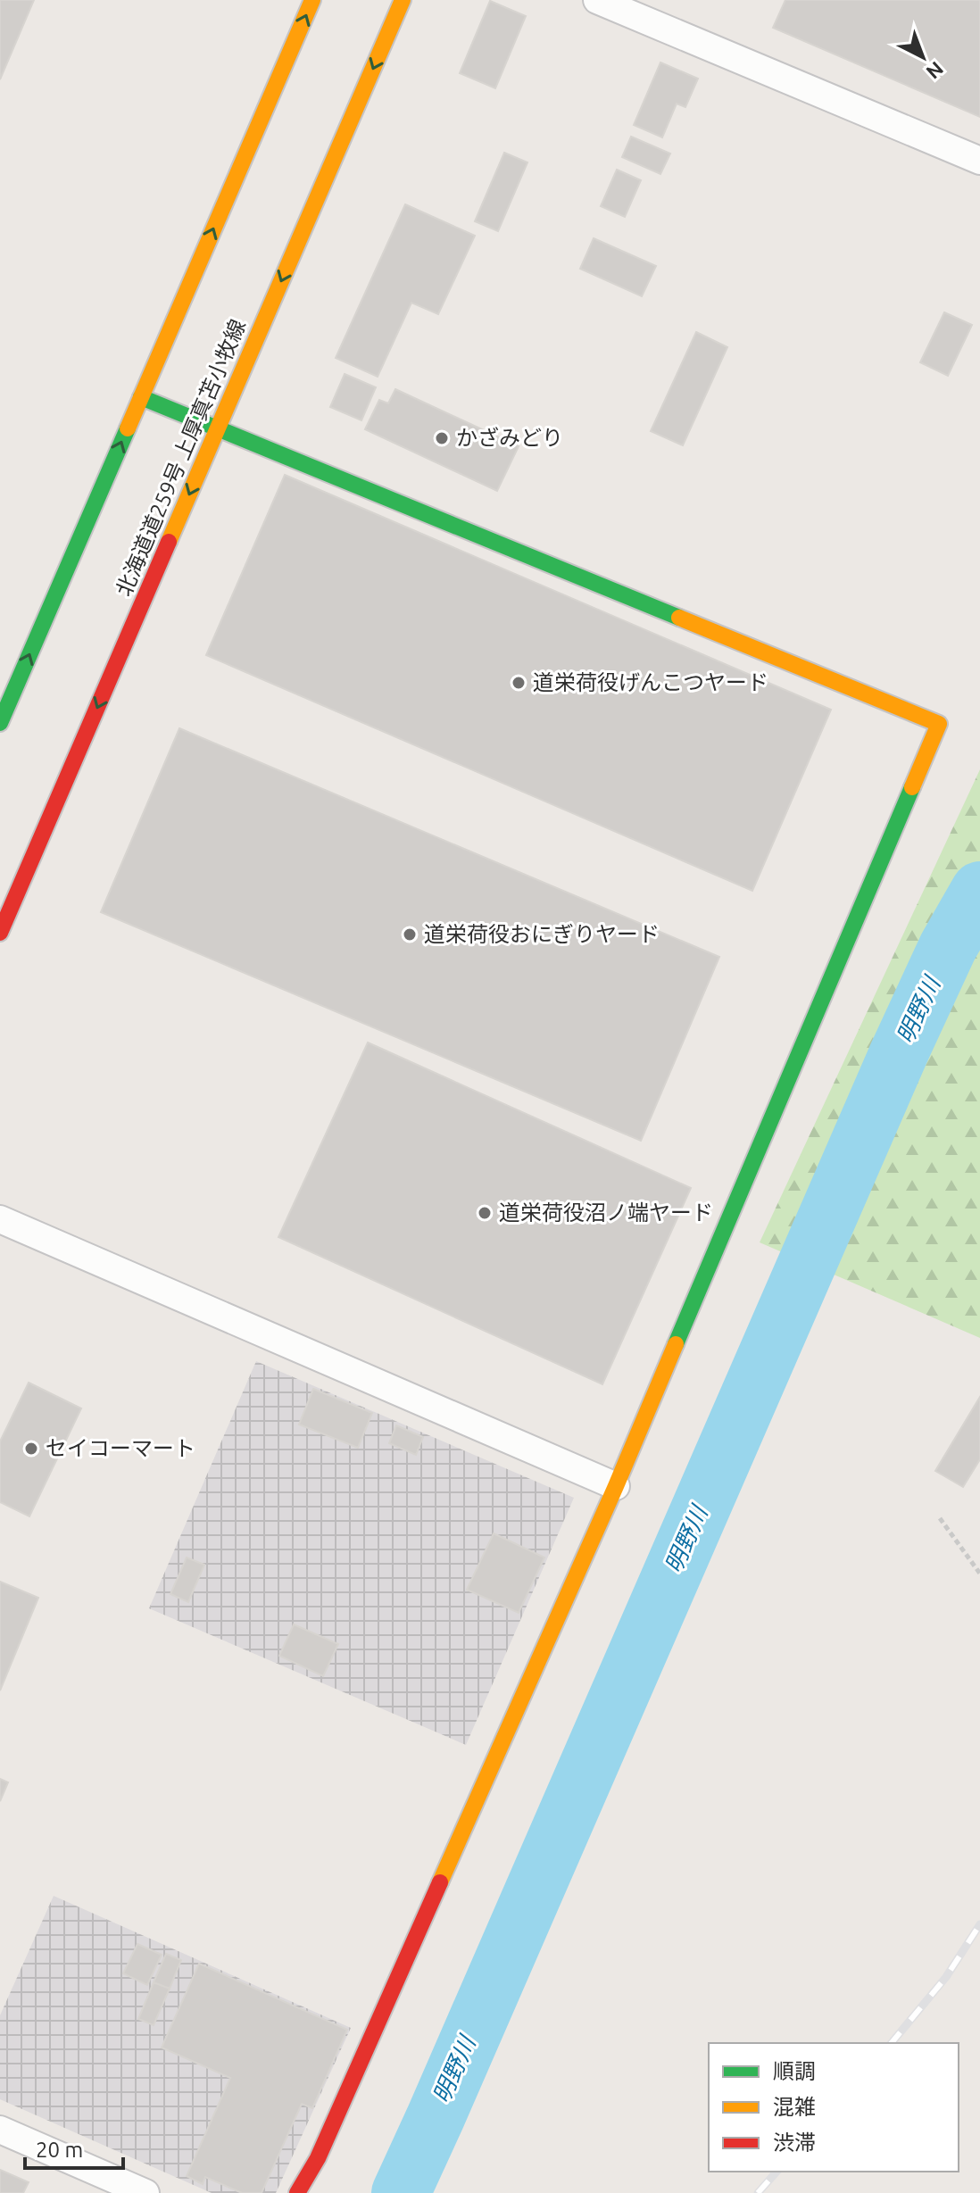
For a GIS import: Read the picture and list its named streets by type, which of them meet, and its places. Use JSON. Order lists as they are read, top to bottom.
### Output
{
  "streets": {
    "street": ["北海道道259号 上厚真苫小牧線"]
  },
  "water": ["明野川"],
  "places": [
    "かざみどり",
    "道栄荷役げんこつヤード",
    "道栄荷役おにぎりヤード",
    "道栄荷役沼ノ端ヤード",
    "セイコーマート"
  ],
  "legend": ["順調", "混雑", "渋滞"],
  "scale_bar": "20 m",
  "north": "bottom right"
}
